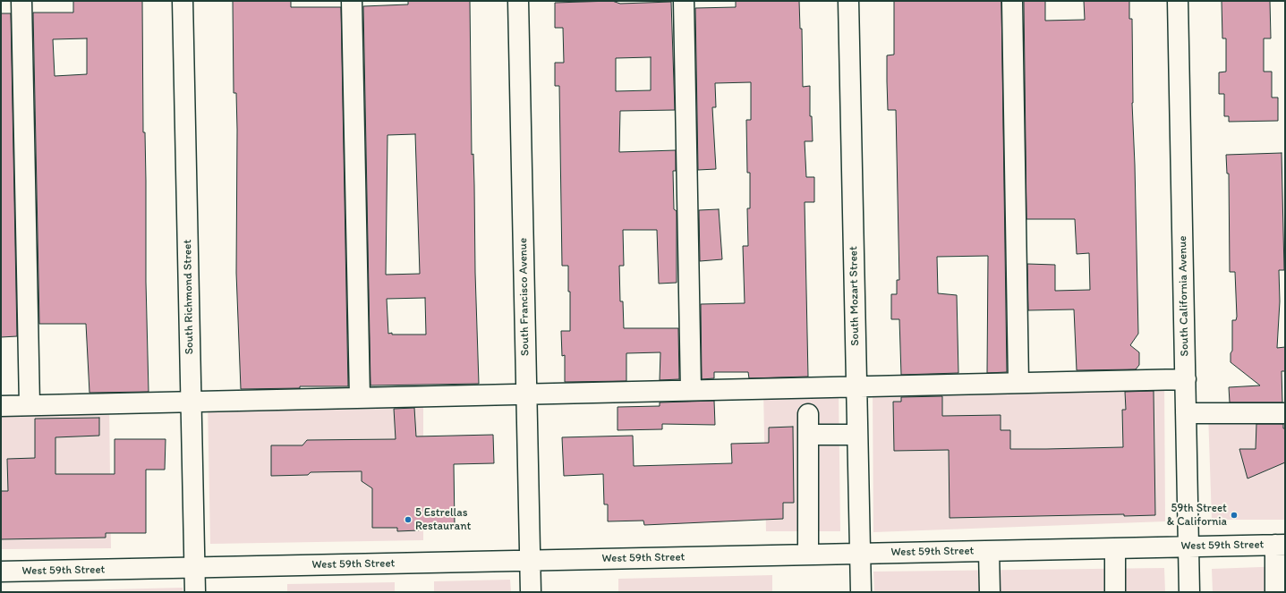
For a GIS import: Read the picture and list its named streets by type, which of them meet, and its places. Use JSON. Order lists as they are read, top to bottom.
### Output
{
  "streets": {
    "street": [
      "South Mozart Street",
      "South California Avenue",
      "South Richmond Street",
      "South Francisco Avenue",
      "West 59th Street"
    ]
  },
  "crossings": [
    ["South Mozart Street", "West 59th Street"],
    ["South California Avenue", "West 59th Street"],
    ["South Richmond Street", "West 59th Street"],
    ["South Francisco Avenue", "West 59th Street"]
  ],
  "places": ["59th Street & California", "5 Estrellas Restaurant"]
}
